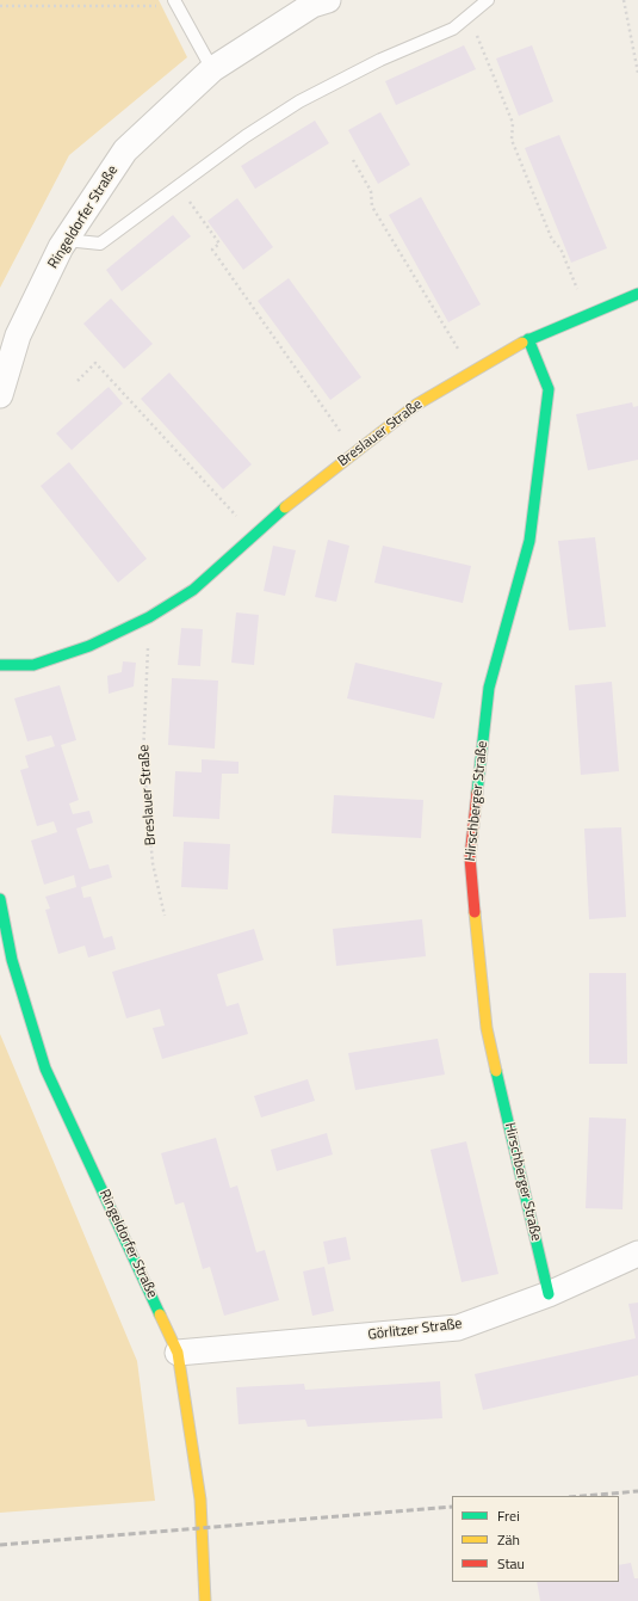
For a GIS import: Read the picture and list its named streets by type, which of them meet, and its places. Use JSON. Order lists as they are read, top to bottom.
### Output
{
  "streets": {
    "street": [
      "Ringeldorfer Straße",
      "Breslauer Straße",
      "Hirschberger Straße",
      "Görlitzer Straße"
    ]
  },
  "crossings": [
    ["Ringeldorfer Straße", "Görlitzer Straße"],
    ["Breslauer Straße", "Hirschberger Straße"],
    ["Hirschberger Straße", "Görlitzer Straße"]
  ],
  "legend": ["Frei", "Zäh", "Stau"]
}
